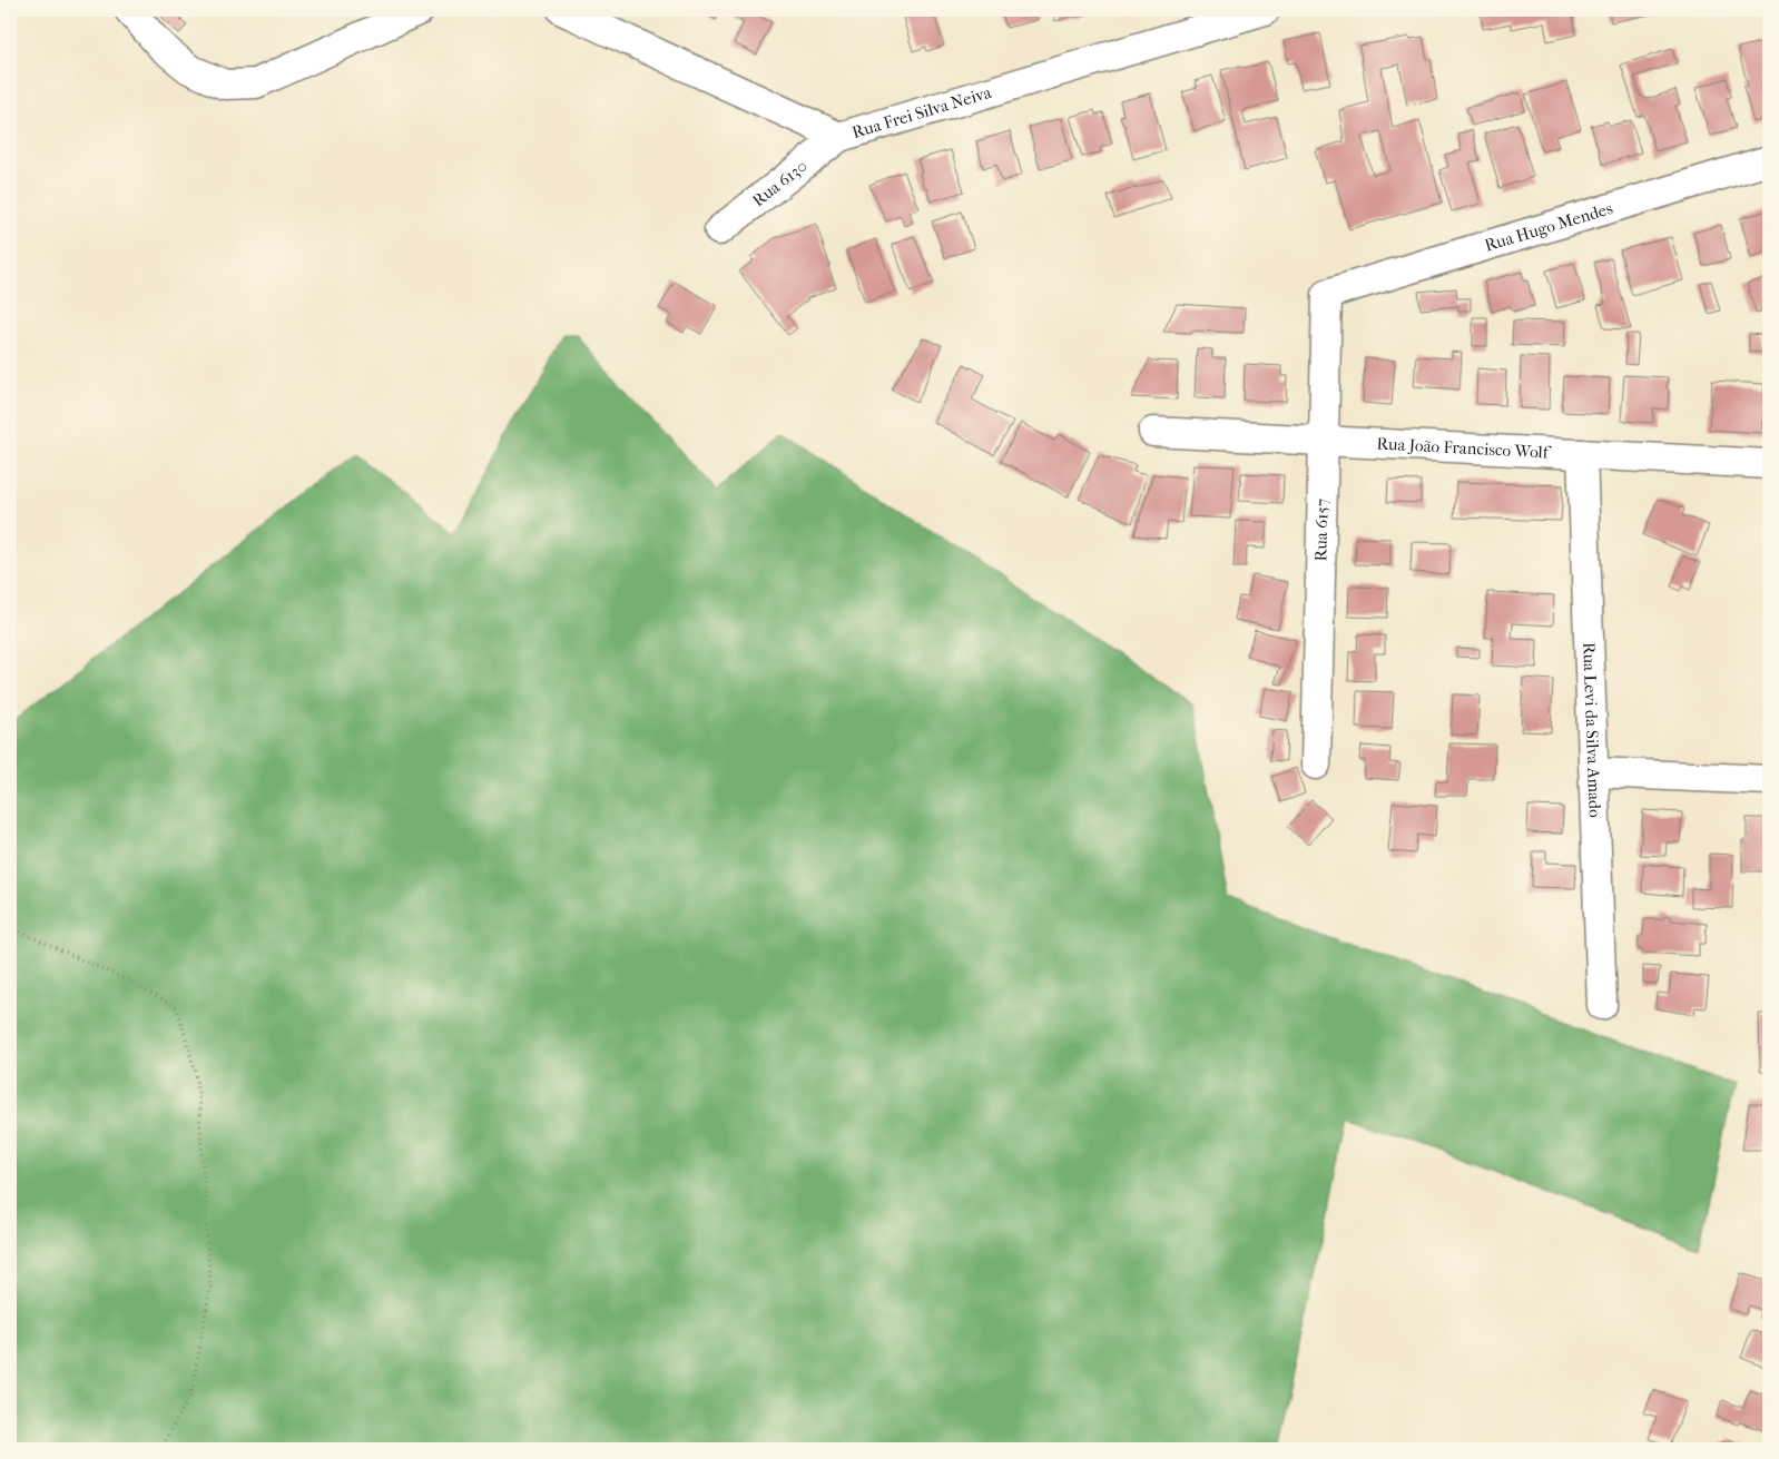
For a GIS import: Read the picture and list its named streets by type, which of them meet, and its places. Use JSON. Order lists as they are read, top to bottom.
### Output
{
  "streets": {
    "street": [
      "Rua Frei Silva Neiva",
      "Rua 6130",
      "Rua Hugo Mendes",
      "Rua João Francisco Wolf",
      "Rua 6157",
      "Rua Levi da Silva Amado"
    ]
  },
  "crossings": [
    ["Rua Frei Silva Neiva", "Rua 6130"],
    ["Rua Hugo Mendes", "Rua 6157"],
    ["Rua João Francisco Wolf", "Rua 6157"],
    ["Rua João Francisco Wolf", "Rua Levi da Silva Amado"]
  ]
}
